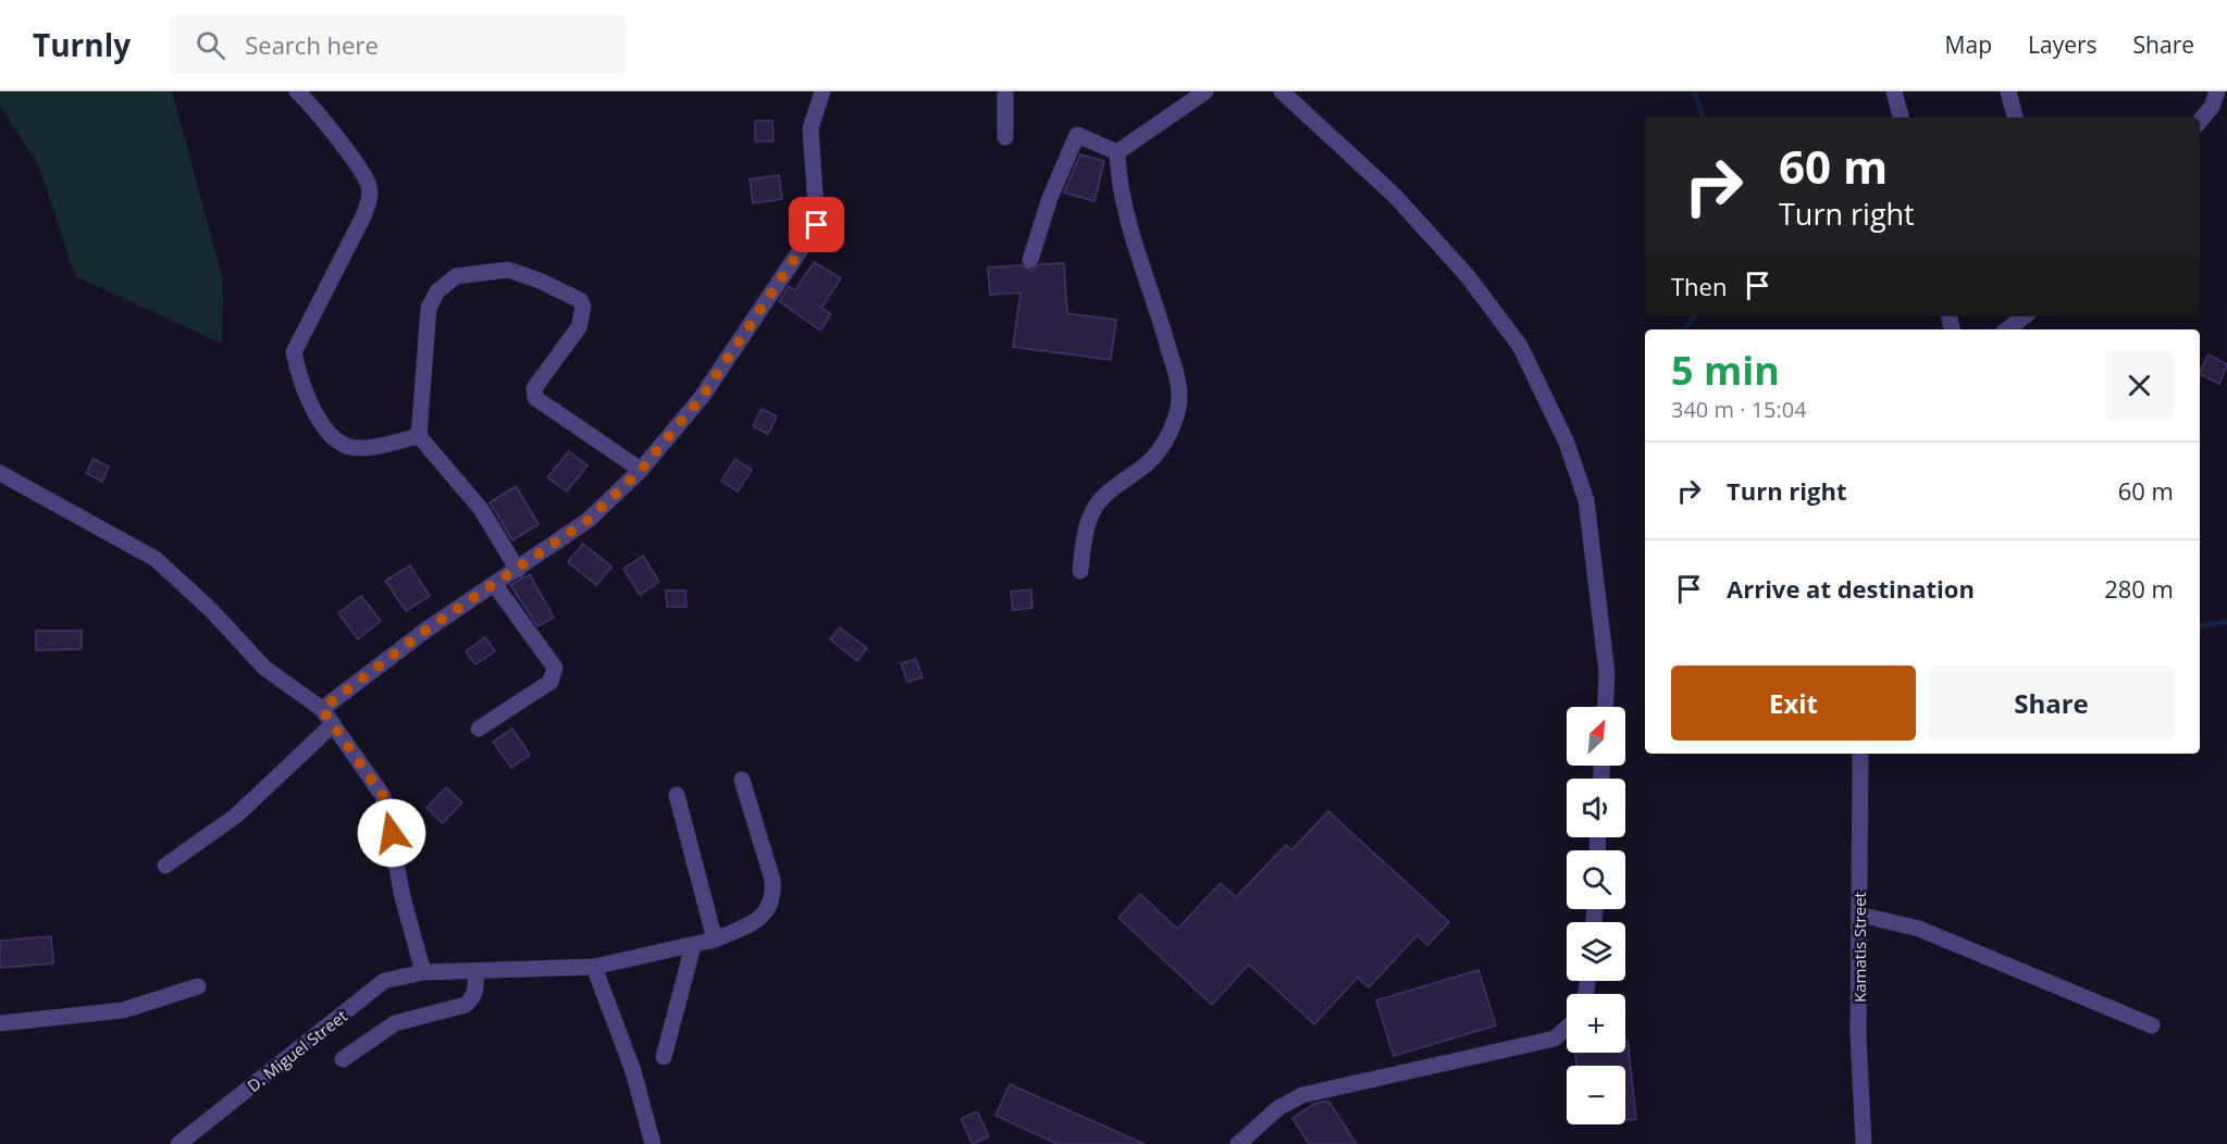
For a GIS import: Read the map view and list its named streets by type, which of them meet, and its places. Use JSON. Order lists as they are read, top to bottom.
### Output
{
  "streets": {
    "street": ["Kamatis Street", "D. Miguel Street"]
  },
  "north": "top right",
  "page": {
    "header": "Turnly",
    "search": "Search here",
    "nav": ["Map", "Layers", "Share"],
    "turn": ["60 m", "Turn right"],
    "then": "Then",
    "heading": ["5 min", "340 m · 15:04"],
    "list": [
      {
        "name": "Turn right",
        "value": "60 m"
      },
      {
        "name": "Arrive at destination",
        "value": "280 m"
      }
    ],
    "buttons": ["Exit", "Share"],
    "map_buttons": ["+", "−"]
  }
}
